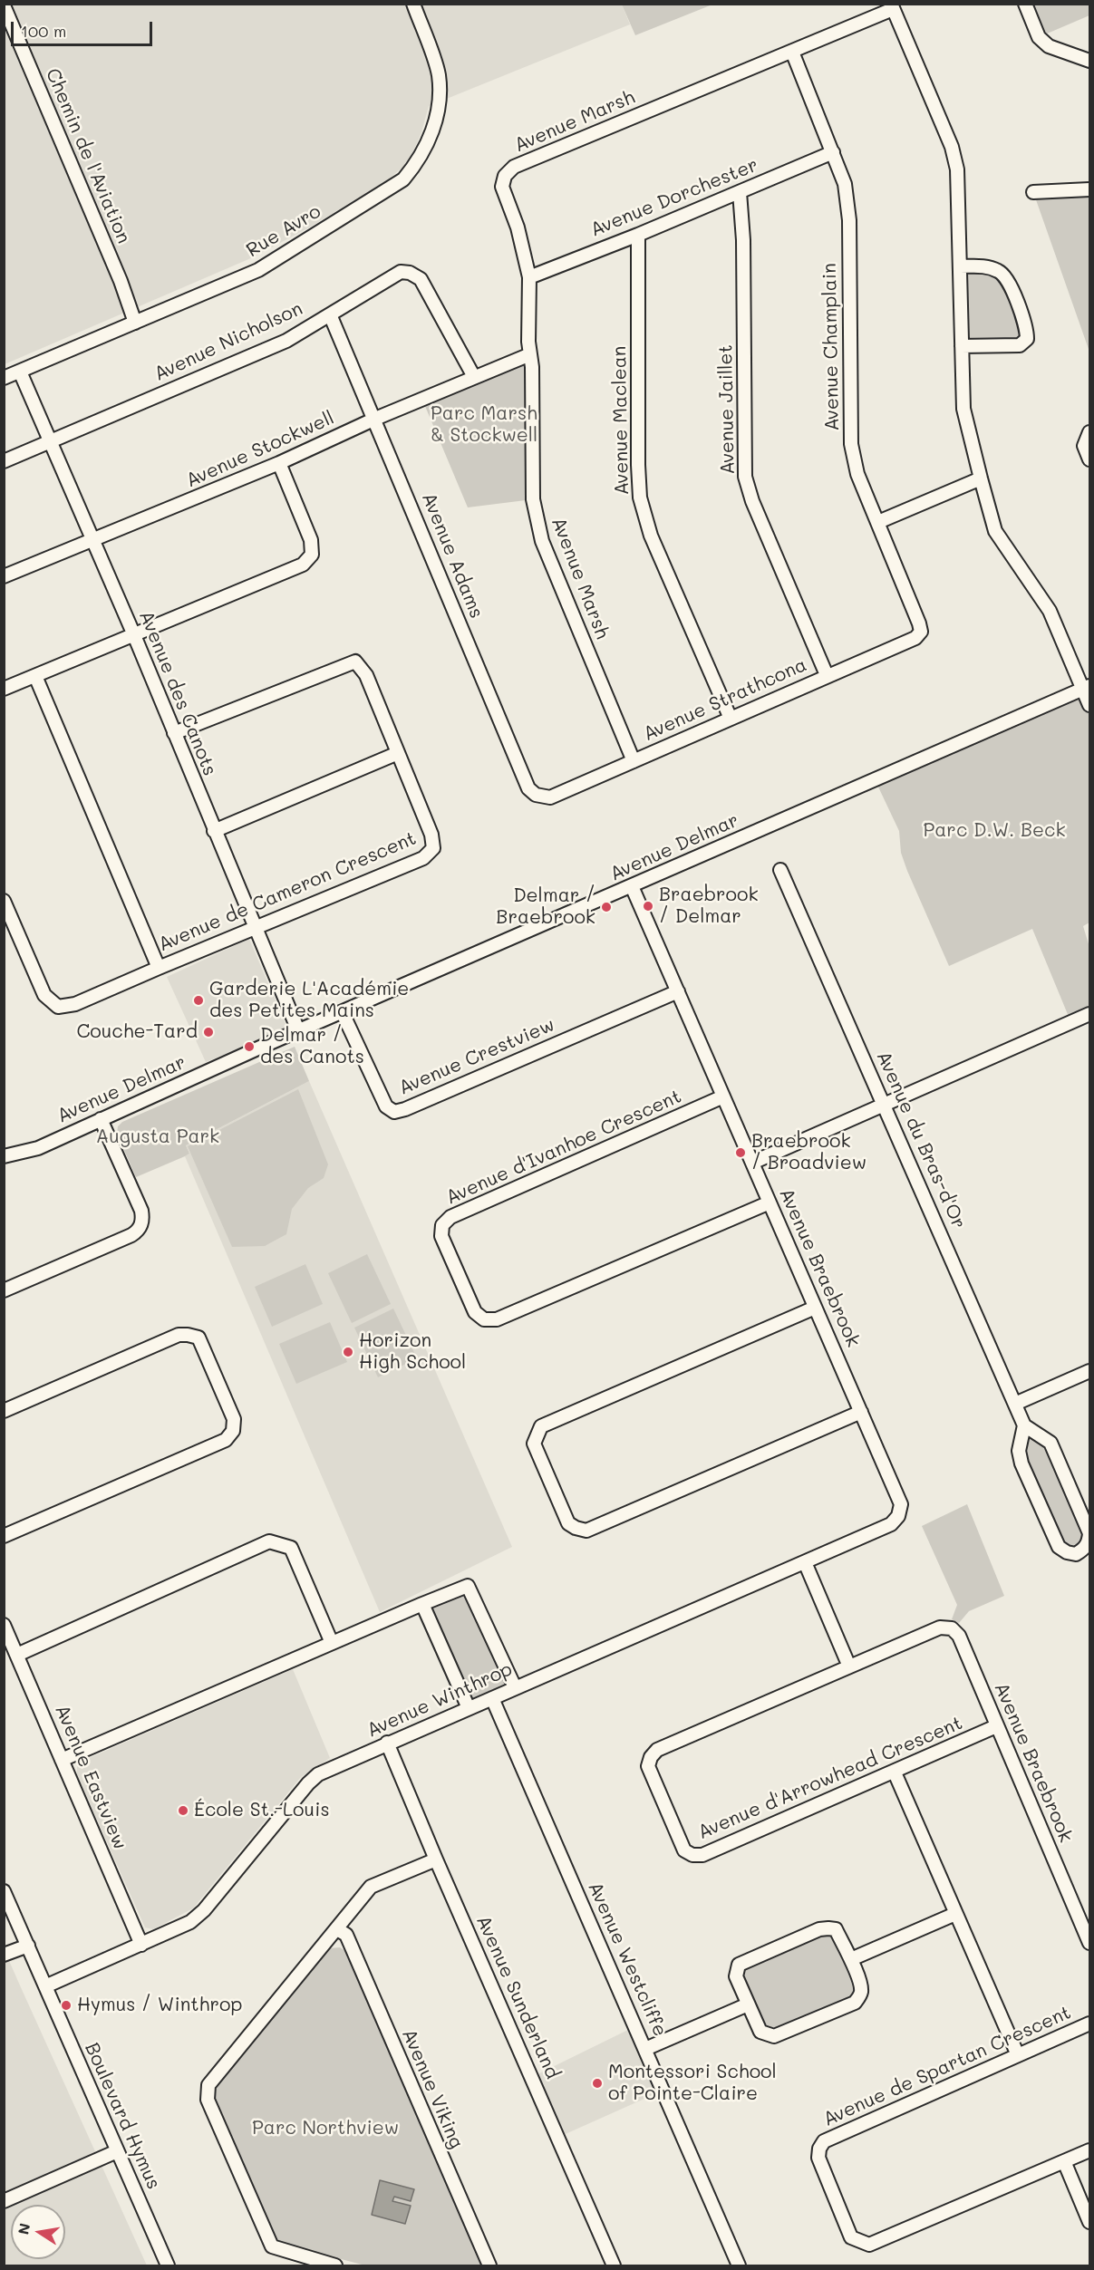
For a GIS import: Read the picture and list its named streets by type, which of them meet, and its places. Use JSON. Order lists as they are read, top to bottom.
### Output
{
  "streets": {
    "street": [
      "Avenue Marsh",
      "Chemin de l'Aviation",
      "Avenue Dorchester",
      "Rue Avro",
      "Avenue Nicholson",
      "Avenue Champlain",
      "Avenue Jaillet",
      "Avenue Maclean",
      "Avenue Stockwell",
      "Avenue Adams",
      "Avenue des Canots",
      "Avenue Strathcona",
      "Avenue Delmar",
      "Avenue de Cameron Crescent",
      "Avenue Crestview",
      "Avenue du Bras-d'Or",
      "Avenue d'Ivanhoe Crescent",
      "Avenue Braebrook",
      "Avenue Winthrop",
      "Avenue Eastview",
      "Avenue d'Arrowhead Crescent",
      "Avenue Westcliffe",
      "Avenue Sunderland",
      "Avenue de Spartan Crescent",
      "Avenue Viking",
      "Boulevard Hymus"
    ]
  },
  "crossings": [
    ["Avenue Marsh", "Avenue Dorchester"],
    ["Avenue Marsh", "Avenue Champlain"],
    ["Avenue Marsh", "Avenue Stockwell"],
    ["Avenue Marsh", "Avenue Strathcona"],
    ["Chemin de l'Aviation", "Rue Avro"],
    ["Avenue Dorchester", "Avenue Champlain"],
    ["Avenue Dorchester", "Avenue Jaillet"],
    ["Avenue Dorchester", "Avenue Maclean"],
    ["Rue Avro", "Avenue des Canots"],
    ["Avenue Nicholson", "Avenue Stockwell"],
    ["Avenue Nicholson", "Avenue Adams"],
    ["Avenue Nicholson", "Avenue des Canots"],
    ["Avenue Champlain", "Avenue Strathcona"],
    ["Avenue Jaillet", "Avenue Strathcona"],
    ["Avenue Maclean", "Avenue Strathcona"],
    ["Avenue Stockwell", "Avenue Adams"],
    ["Avenue Stockwell", "Avenue des Canots"],
    ["Avenue Adams", "Avenue Strathcona"],
    ["Avenue des Canots", "Avenue Delmar"],
    ["Avenue des Canots", "Avenue de Cameron Crescent"],
    ["Avenue Delmar", "Avenue Crestview"],
    ["Avenue Delmar", "Avenue Braebrook"],
    ["Avenue Crestview", "Avenue Braebrook"],
    ["Avenue d'Ivanhoe Crescent", "Avenue Braebrook"],
    ["Avenue Braebrook", "Avenue Winthrop"],
    ["Avenue Braebrook", "Avenue d'Arrowhead Crescent"],
    ["Avenue Winthrop", "Avenue Eastview"],
    ["Avenue Winthrop", "Avenue Westcliffe"],
    ["Avenue Winthrop", "Avenue Sunderland"],
    ["Avenue Winthrop", "Boulevard Hymus"]
  ],
  "parks": [
    "Parc Marsh & Stockwell",
    "Parc D.W. Beck",
    "Augusta Park",
    "Parc Northview"
  ],
  "places": [
    "Braebrook / Delmar",
    "Delmar / Braebrook",
    "Garderie L'Académie des Petites Mains",
    "Couche-Tard",
    "Delmar / des Canots",
    "Braebrook / Broadview",
    "Horizon High School",
    "École St.-Louis",
    "Hymus / Winthrop",
    "Montessori School of Pointe-Claire"
  ],
  "scale_bar": "100 m",
  "north": "left"
}
